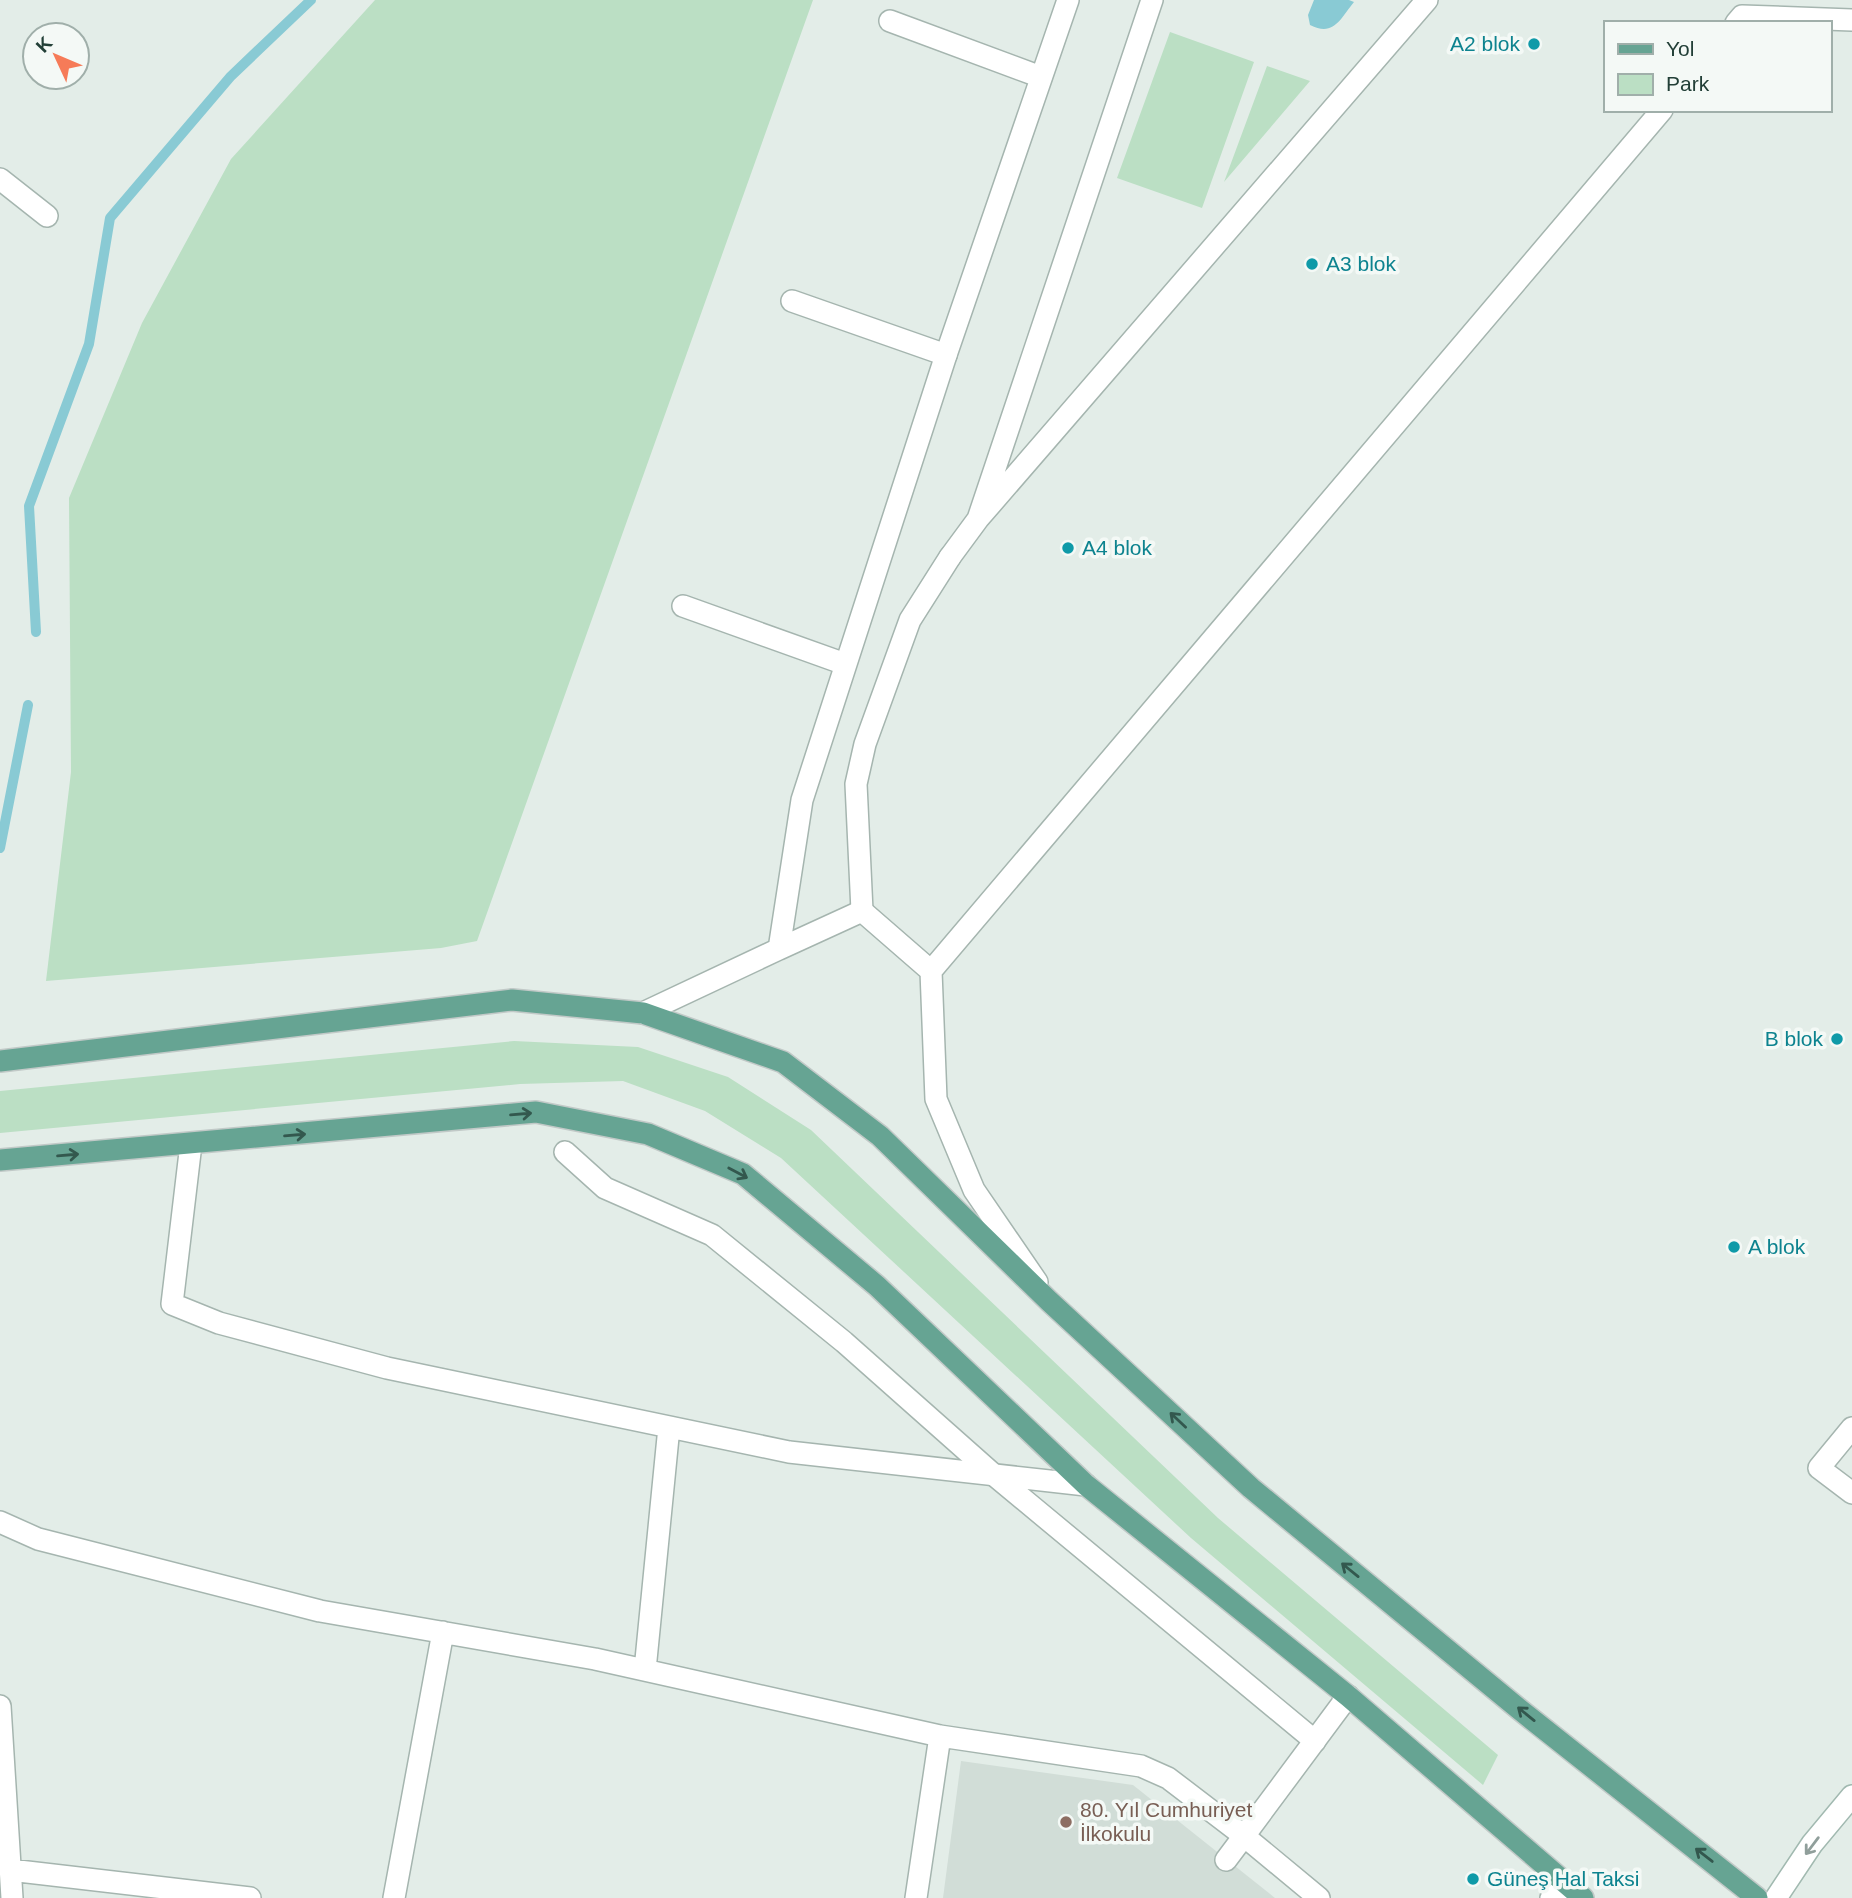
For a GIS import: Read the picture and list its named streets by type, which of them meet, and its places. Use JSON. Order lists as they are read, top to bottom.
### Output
{
  "places": [
    "A2 blok",
    "A3 blok",
    "A4 blok",
    "B blok",
    "A blok",
    "80. Yıl Cumhuriyet İlkokulu",
    "Güneş Hal Taksi"
  ],
  "legend": ["Yol", "Park"],
  "north": "top left"
}
